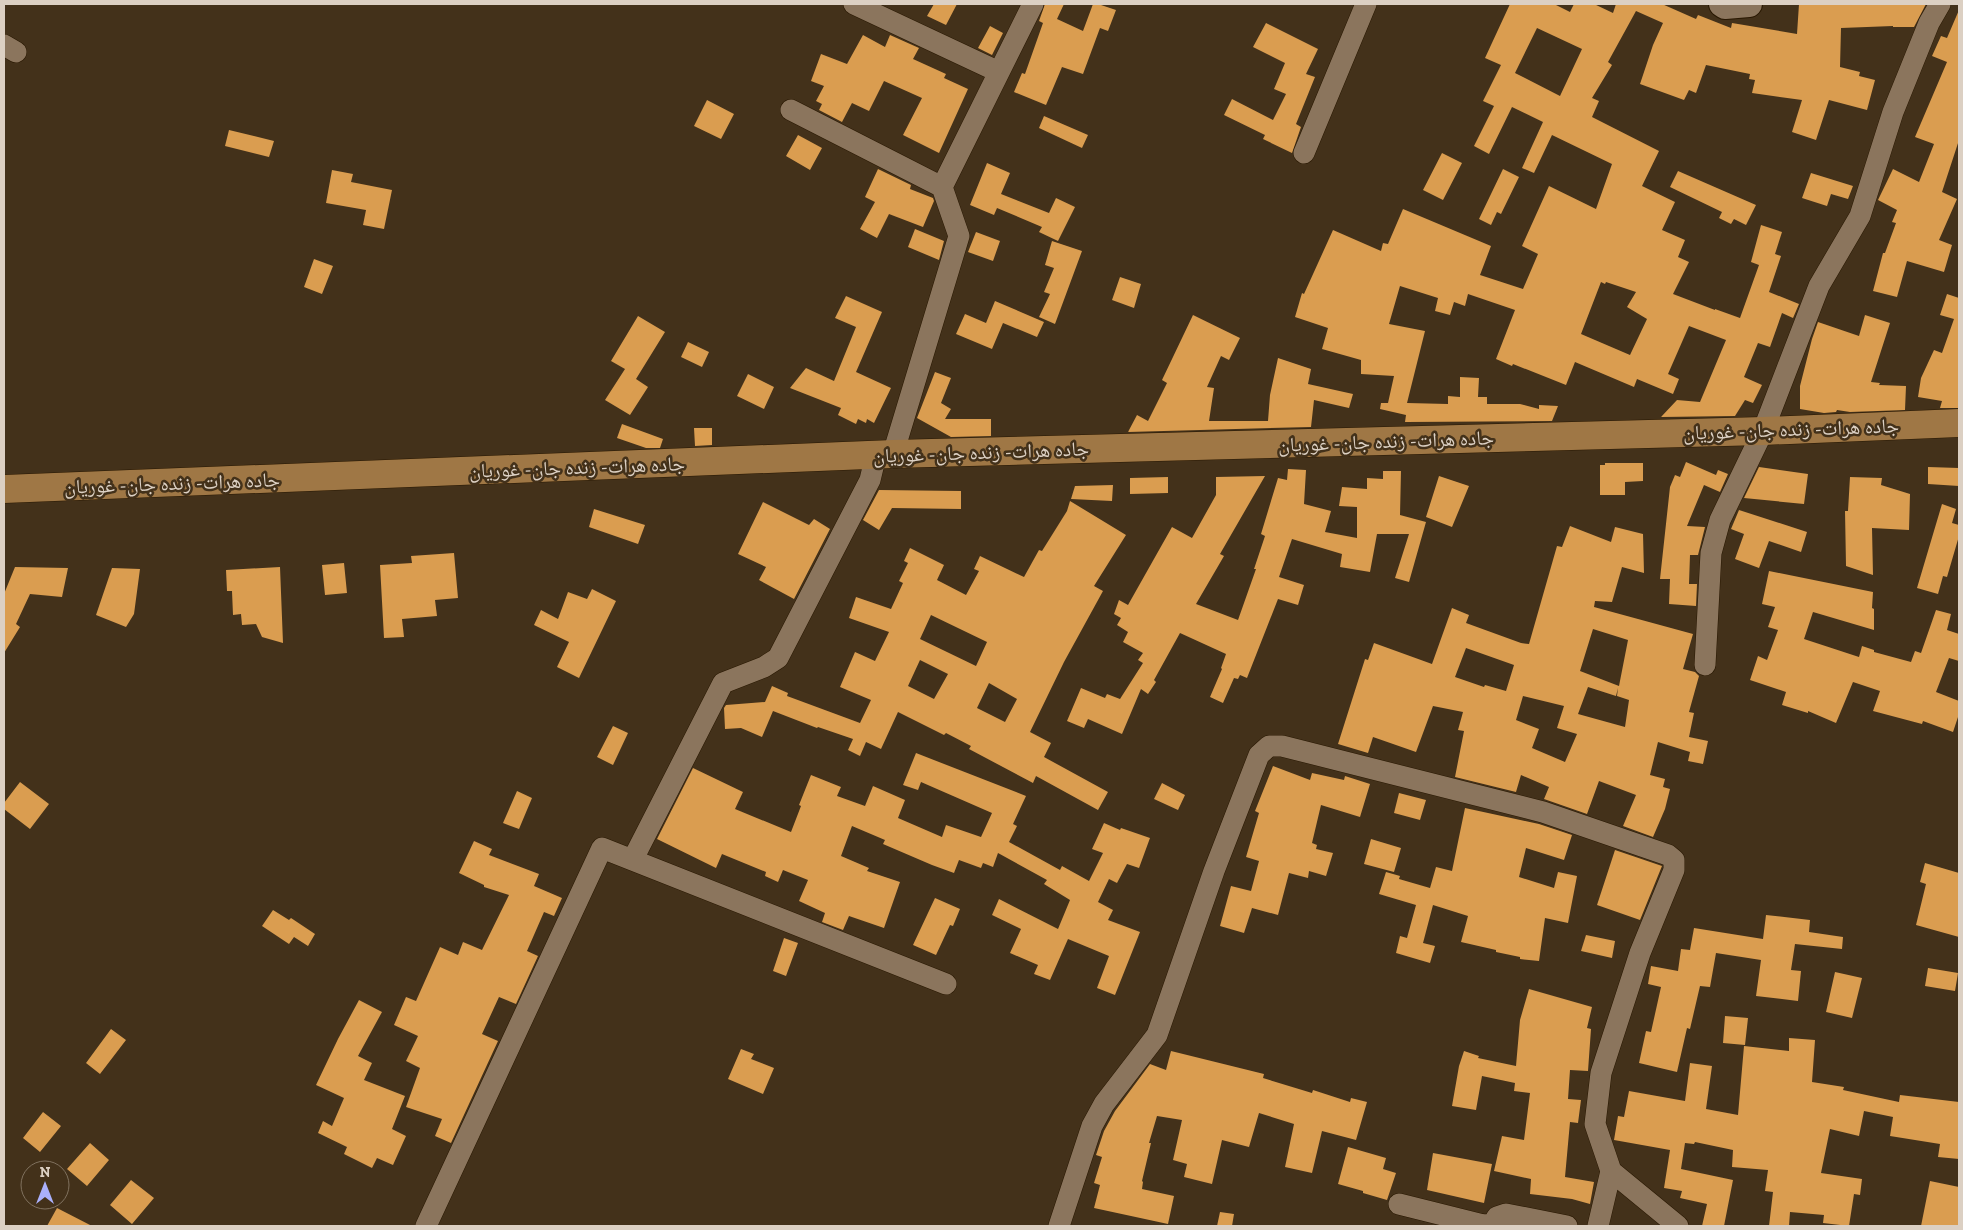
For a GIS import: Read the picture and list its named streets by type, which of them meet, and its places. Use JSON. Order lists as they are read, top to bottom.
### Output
{
  "streets": {
    "main road": ["جاده هرات- زنده جان- غوریان"]
  },
  "north": "top"
}
